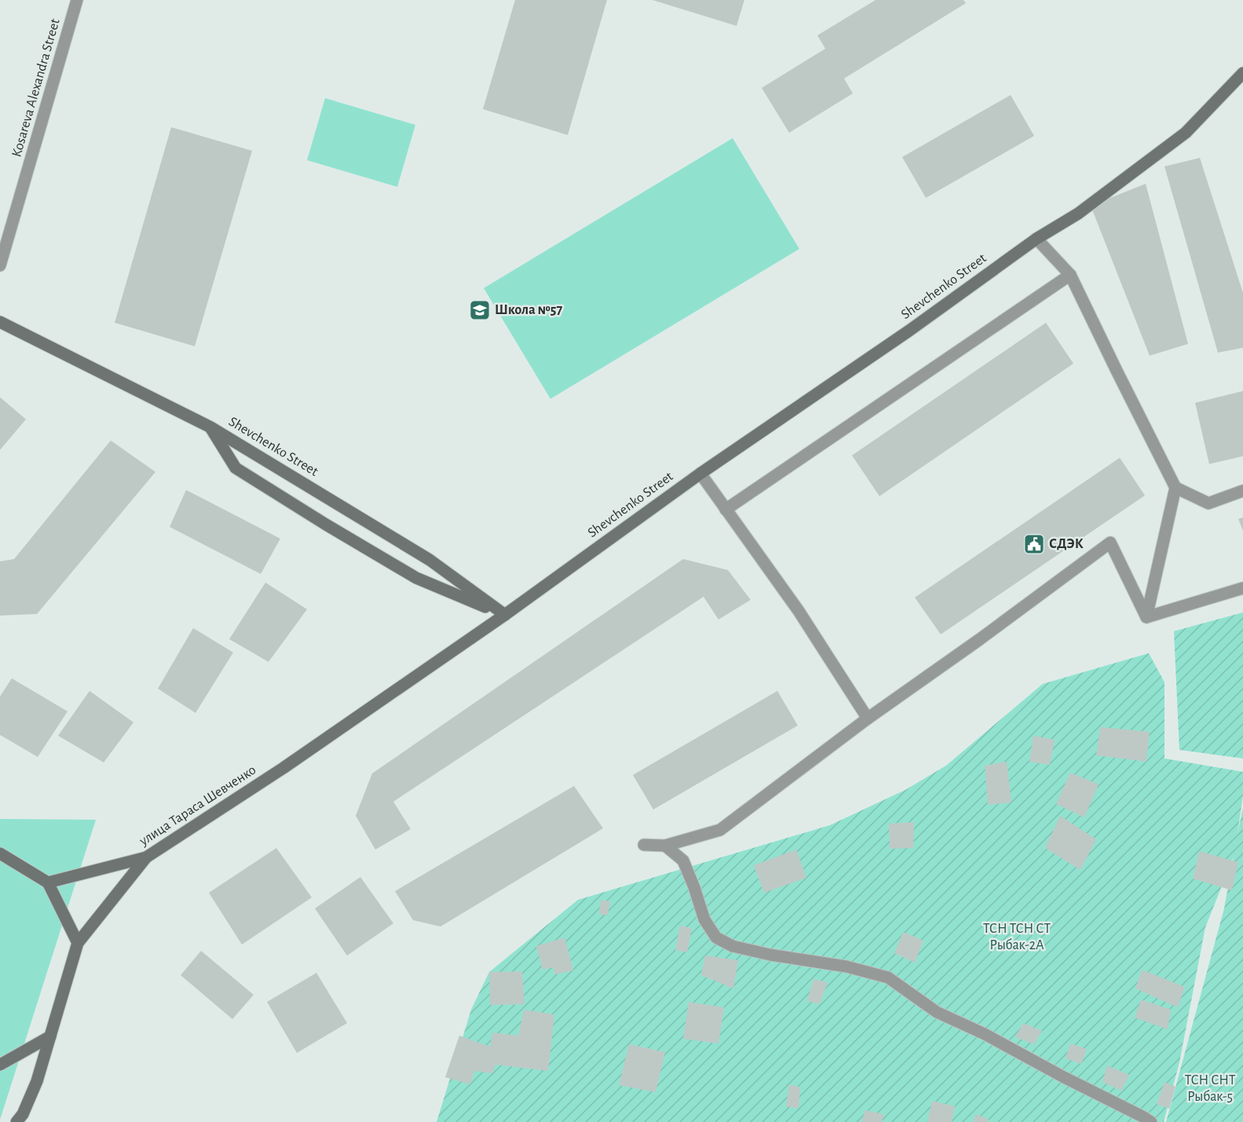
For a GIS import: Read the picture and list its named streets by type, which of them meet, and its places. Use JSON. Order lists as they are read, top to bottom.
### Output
{
  "streets": {
    "street": ["Kosareva Alexandra Street", "Shevchenko Street", "улица Тараса Шевченко"]
  },
  "crossings": [
    ["Shevchenko Street", "улица Тараса Шевченко"]
  ],
  "parks": ["ТСН ТСН СТ Рыбак-2А", "ТСН СНТ Рыбак-5"],
  "places": {
    "school or university": ["Школа №57"],
    "public building": ["СДЭК"]
  }
}
